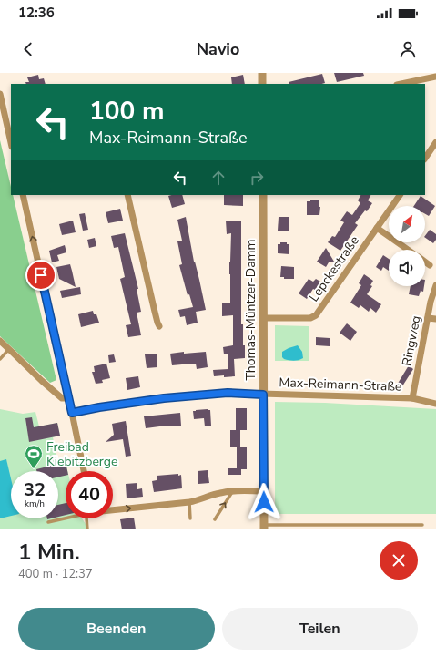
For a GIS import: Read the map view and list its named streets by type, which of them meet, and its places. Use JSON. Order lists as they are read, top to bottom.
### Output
{
  "streets": {
    "street": [
      "Lepckestraße",
      "Thomas-Müntzer-Damm",
      "Ringweg",
      "Max-Reimann-Straße"
    ]
  },
  "crossings": [
    ["Lepckestraße", "Thomas-Müntzer-Damm"],
    ["Thomas-Müntzer-Damm", "Max-Reimann-Straße"],
    ["Ringweg", "Max-Reimann-Straße"]
  ],
  "places": {
    "sports": ["Freibad Kiebitzberge"]
  },
  "north": "top right",
  "page": {
    "status": "12:36",
    "header": "Navio",
    "turn": ["100 m", "Max-Reimann-Straße"],
    "speed": "32 km/h",
    "limit": "40",
    "heading": ["1 Min.", "400 m · 12:37"],
    "buttons": ["Beenden", "Teilen"]
  }
}
